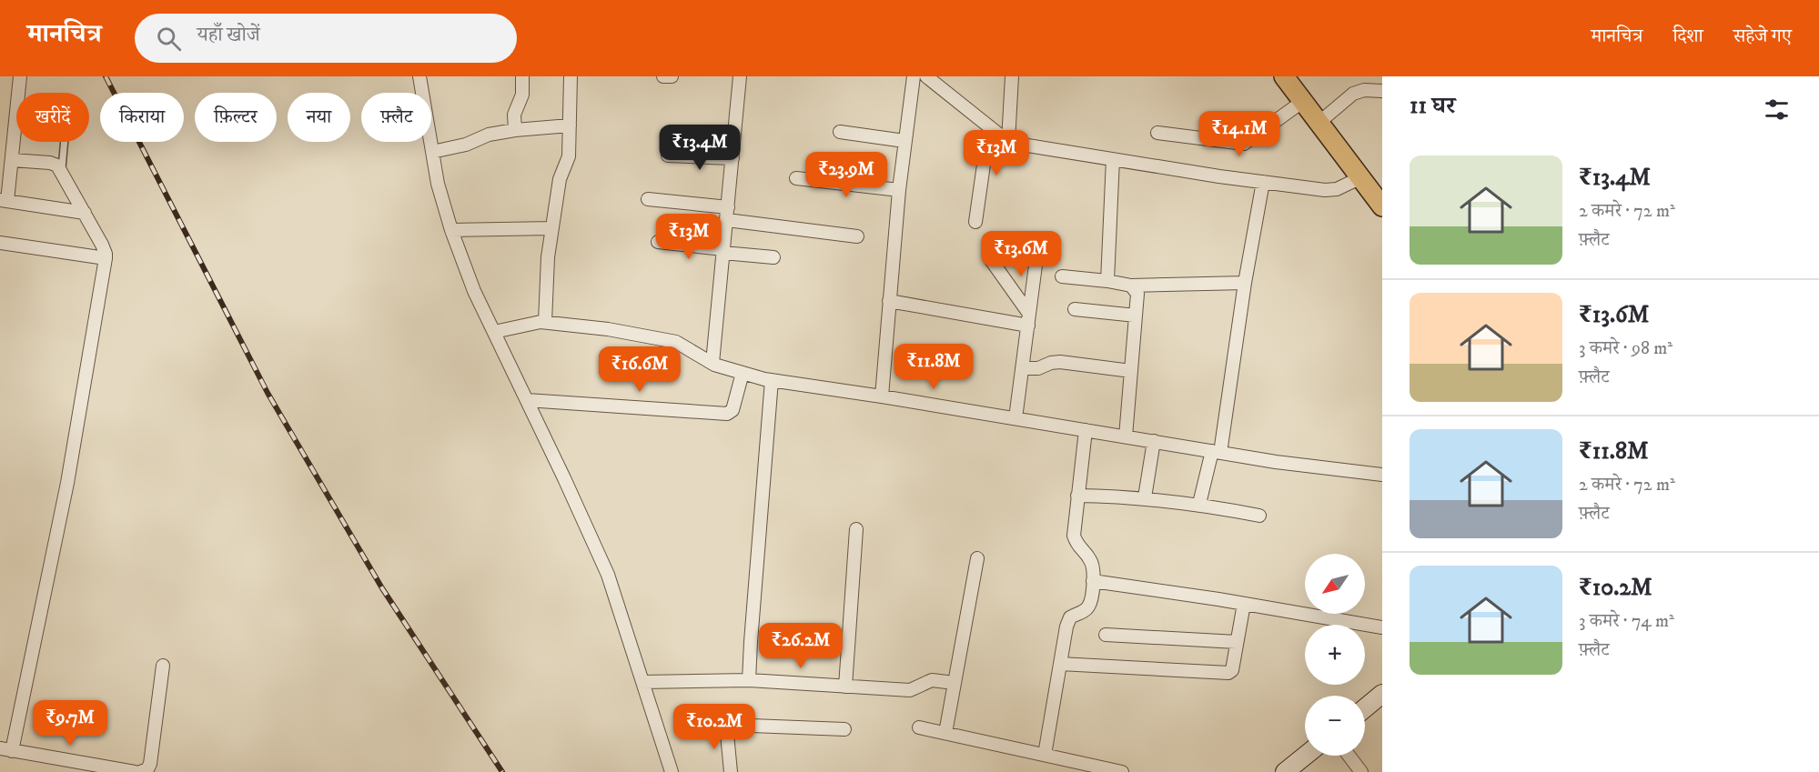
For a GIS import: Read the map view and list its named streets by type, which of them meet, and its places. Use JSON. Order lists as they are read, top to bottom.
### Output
{
  "north": "bottom left",
  "page": {
    "header": "मानचित्र",
    "search": "यहाँ खोजें",
    "nav": ["मानचित्र", "दिशा", "सहेजे गए"],
    "heading": "11 घर",
    "chip": [
      "खरीदें",
      "किराया",
      "फ़िल्टर",
      "नया",
      "फ़्लैट"
    ],
    "price": [
      "₹14.1M",
      "₹13.4M",
      "₹13M",
      "₹23.9M",
      "₹13M",
      "₹13.6M",
      "₹11.8M",
      "₹16.6M",
      "₹26.2M",
      "₹9.7M",
      "₹10.2M"
    ],
    "list": [
      {
        "name": "₹13.4M",
        "note": "2 कमरे · 72 m² · फ़्लैट"
      },
      {
        "name": "₹13.6M",
        "note": "3 कमरे · 98 m² · फ़्लैट"
      },
      {
        "name": "₹11.8M",
        "note": "2 कमरे · 72 m² · फ़्लैट"
      },
      {
        "name": "₹10.2M",
        "note": "3 कमरे · 74 m² · फ़्लैट"
      }
    ],
    "map_buttons": ["+", "−"]
  }
}
